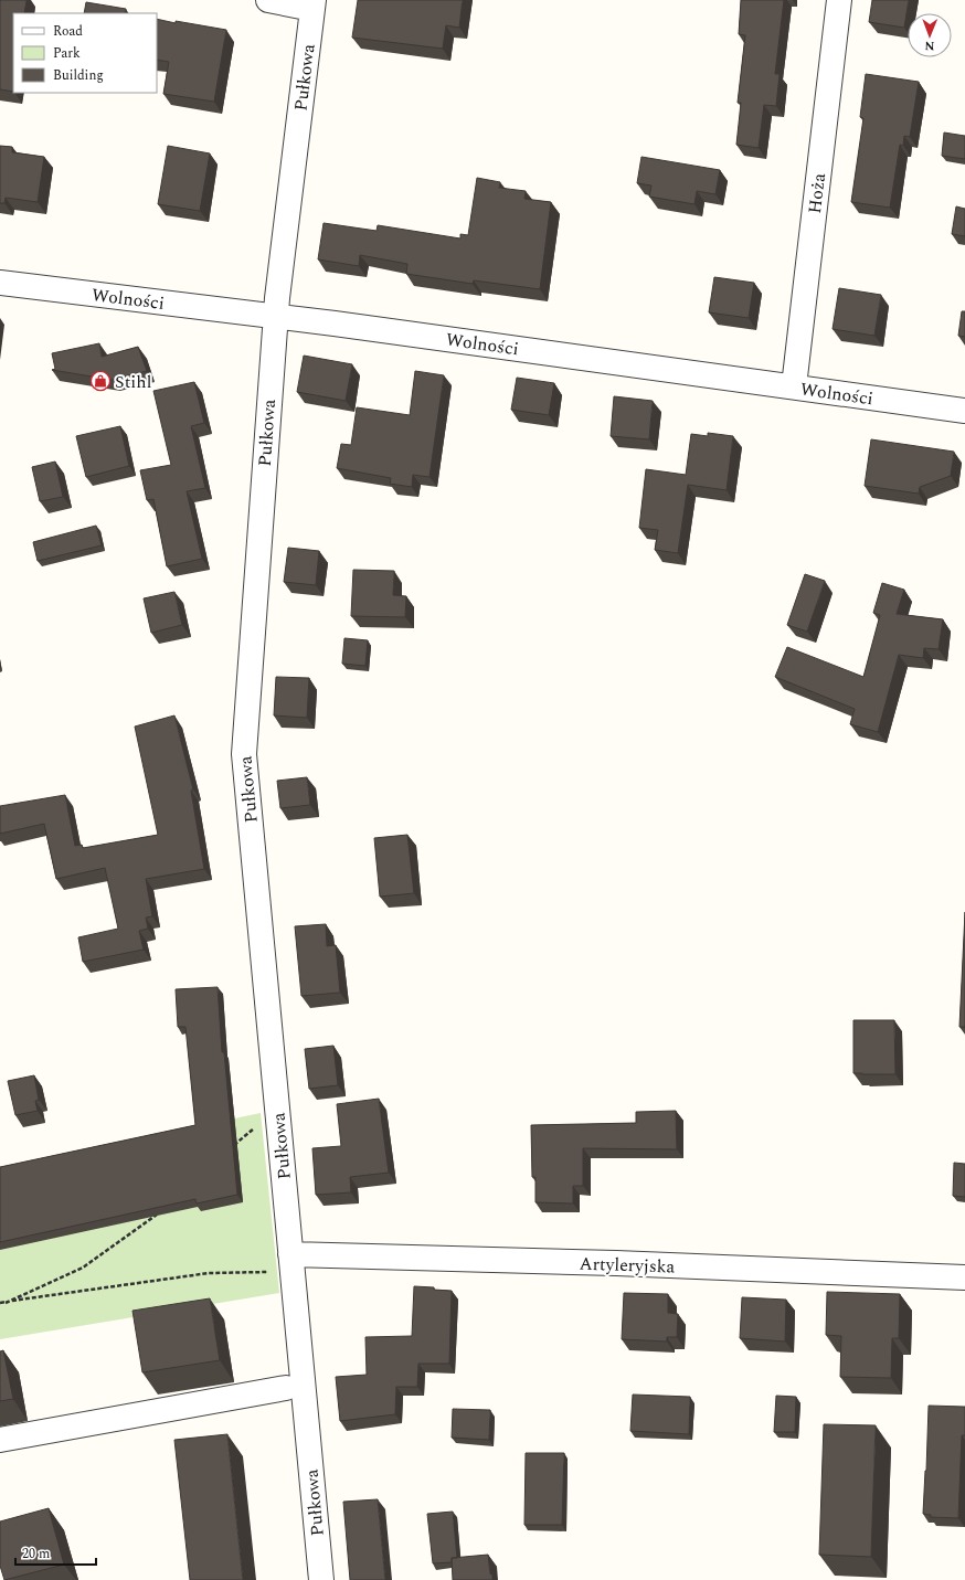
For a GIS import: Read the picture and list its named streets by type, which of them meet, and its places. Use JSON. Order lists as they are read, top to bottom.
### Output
{
  "streets": {
    "street": [
      "Pułkowa",
      "Hoża",
      "Wolności",
      "Artyleryjska"
    ]
  },
  "crossings": [
    ["Pułkowa", "Wolności"],
    ["Pułkowa", "Artyleryjska"],
    ["Hoża", "Wolności"]
  ],
  "places": {
    "shop": ["Stihl"]
  },
  "legend": ["Road", "Park", "Building"],
  "scale_bar": "20 m",
  "north": "bottom"
}
